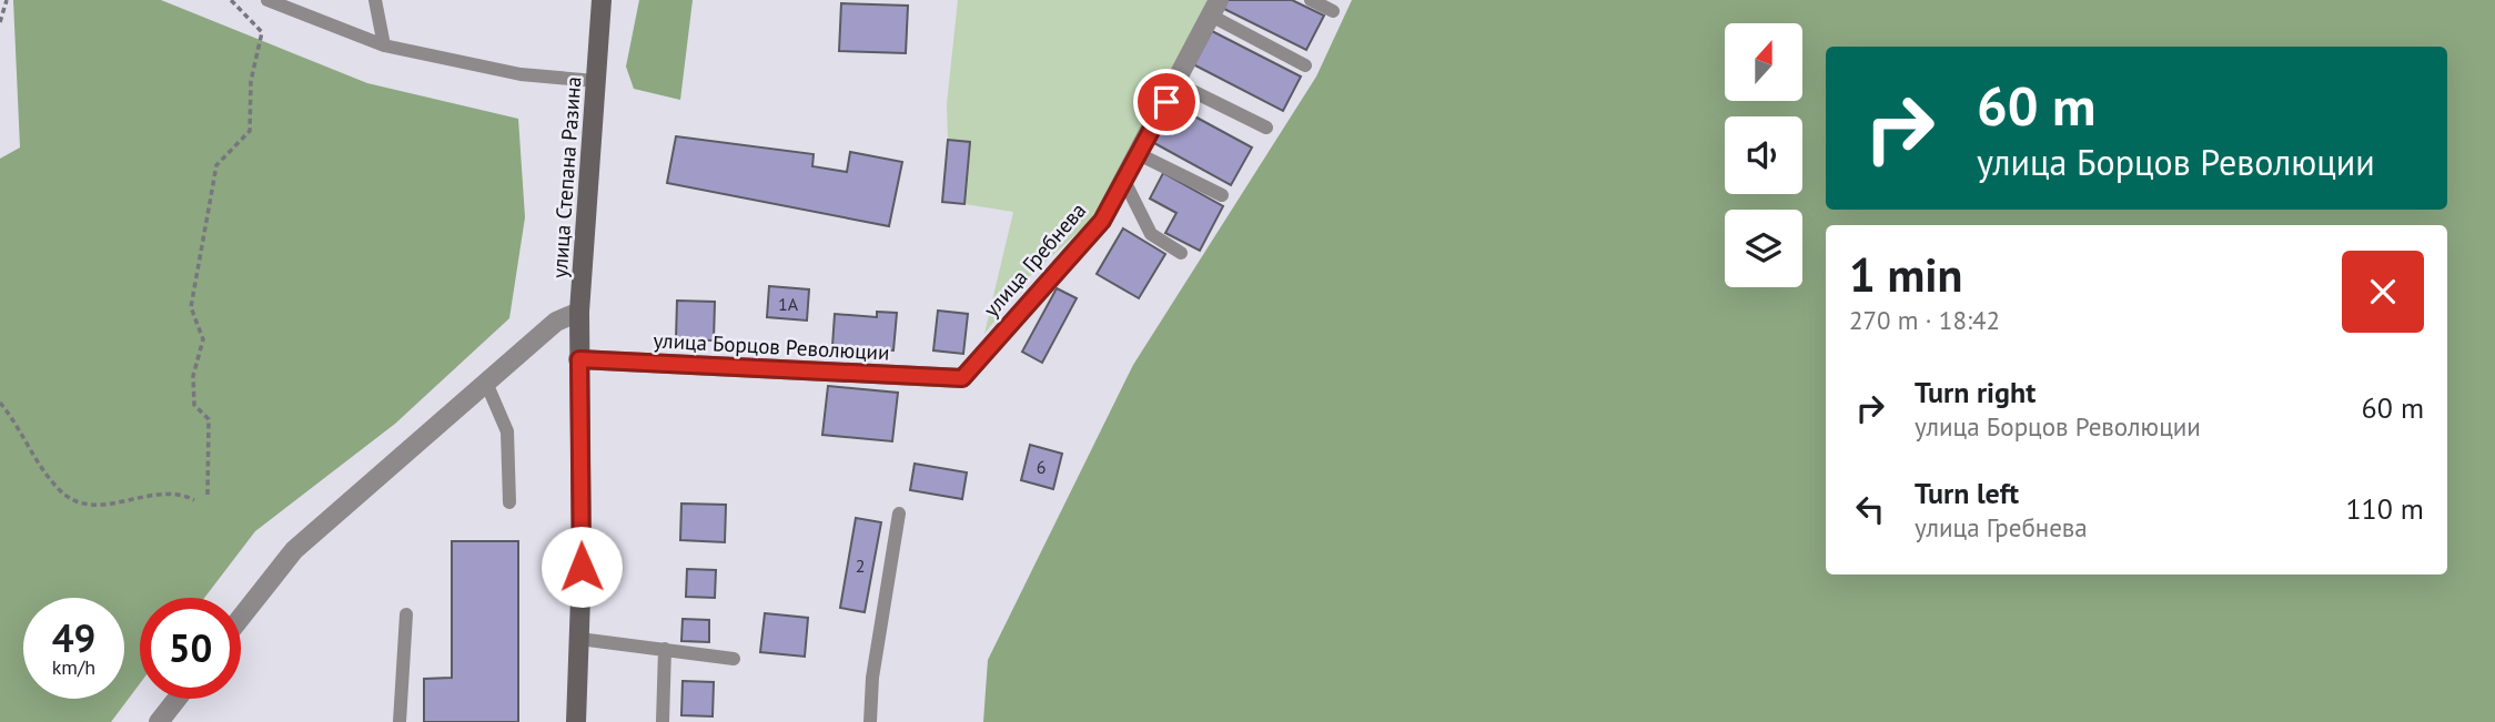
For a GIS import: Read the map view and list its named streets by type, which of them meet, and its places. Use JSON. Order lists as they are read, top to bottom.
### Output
{
  "streets": {
    "main road": ["улица Степана Разина"],
    "street": ["улица Гребнева", "улица Борцов Революции"]
  },
  "crossings": [
    ["улица Степана Разина", "улица Борцов Революции"],
    ["улица Гребнева", "улица Борцов Революции"]
  ],
  "house_numbers": ["1А", "6", "2"],
  "north": "top",
  "page": {
    "turn": ["60 m", "улица Борцов Революции"],
    "heading": ["1 min", "270 m · 18:42"],
    "list": [
      {
        "name": "Turn right",
        "note": "улица Борцов Революции",
        "value": "60 m"
      },
      {
        "name": "Turn left",
        "note": "улица Гребнева",
        "value": "110 m"
      }
    ],
    "speed": "49 km/h",
    "limit": "50"
  }
}
